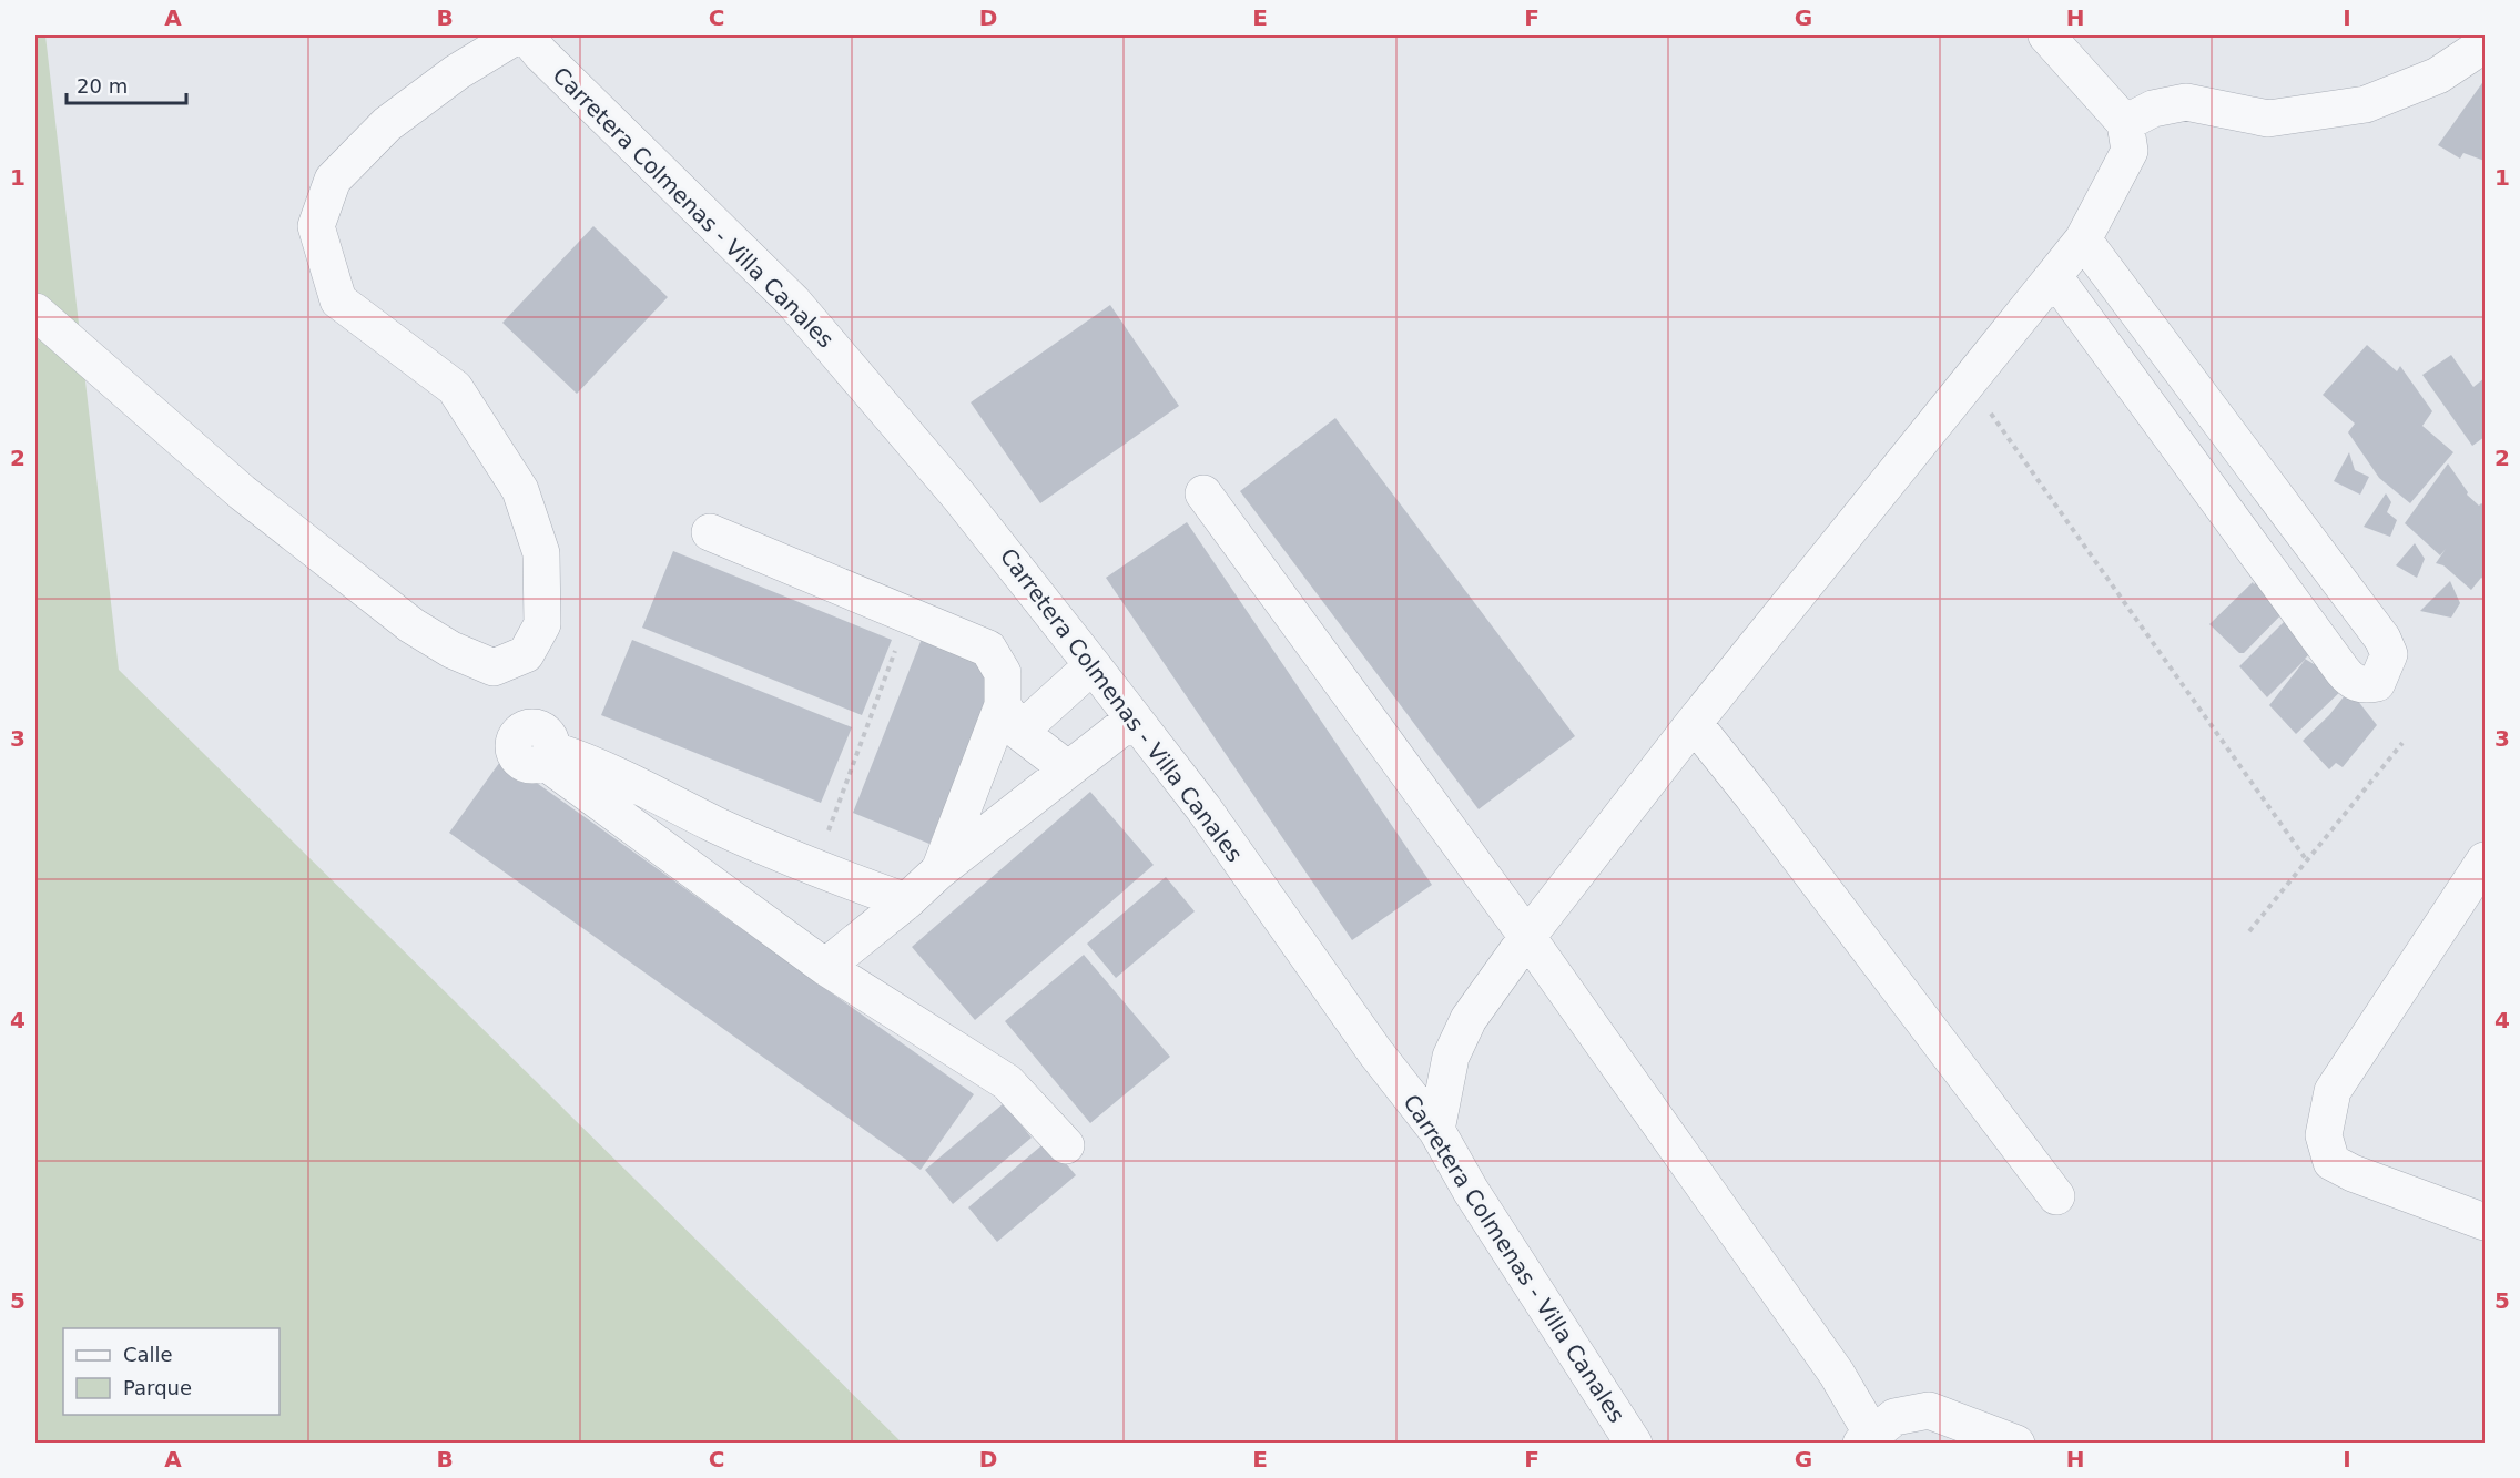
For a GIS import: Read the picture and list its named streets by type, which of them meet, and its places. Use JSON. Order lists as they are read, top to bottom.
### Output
{
  "streets": {
    "street": ["Carretera Colmenas - Villa Canales"]
  },
  "legend": ["Calle", "Parque"],
  "scale_bar": "20 m",
  "grid": {
    "columns": [
      "A",
      "B",
      "C",
      "D",
      "E",
      "F",
      "G",
      "H",
      "I"
    ],
    "rows": [
      "1",
      "2",
      "3",
      "4",
      "5"
    ]
  }
}
